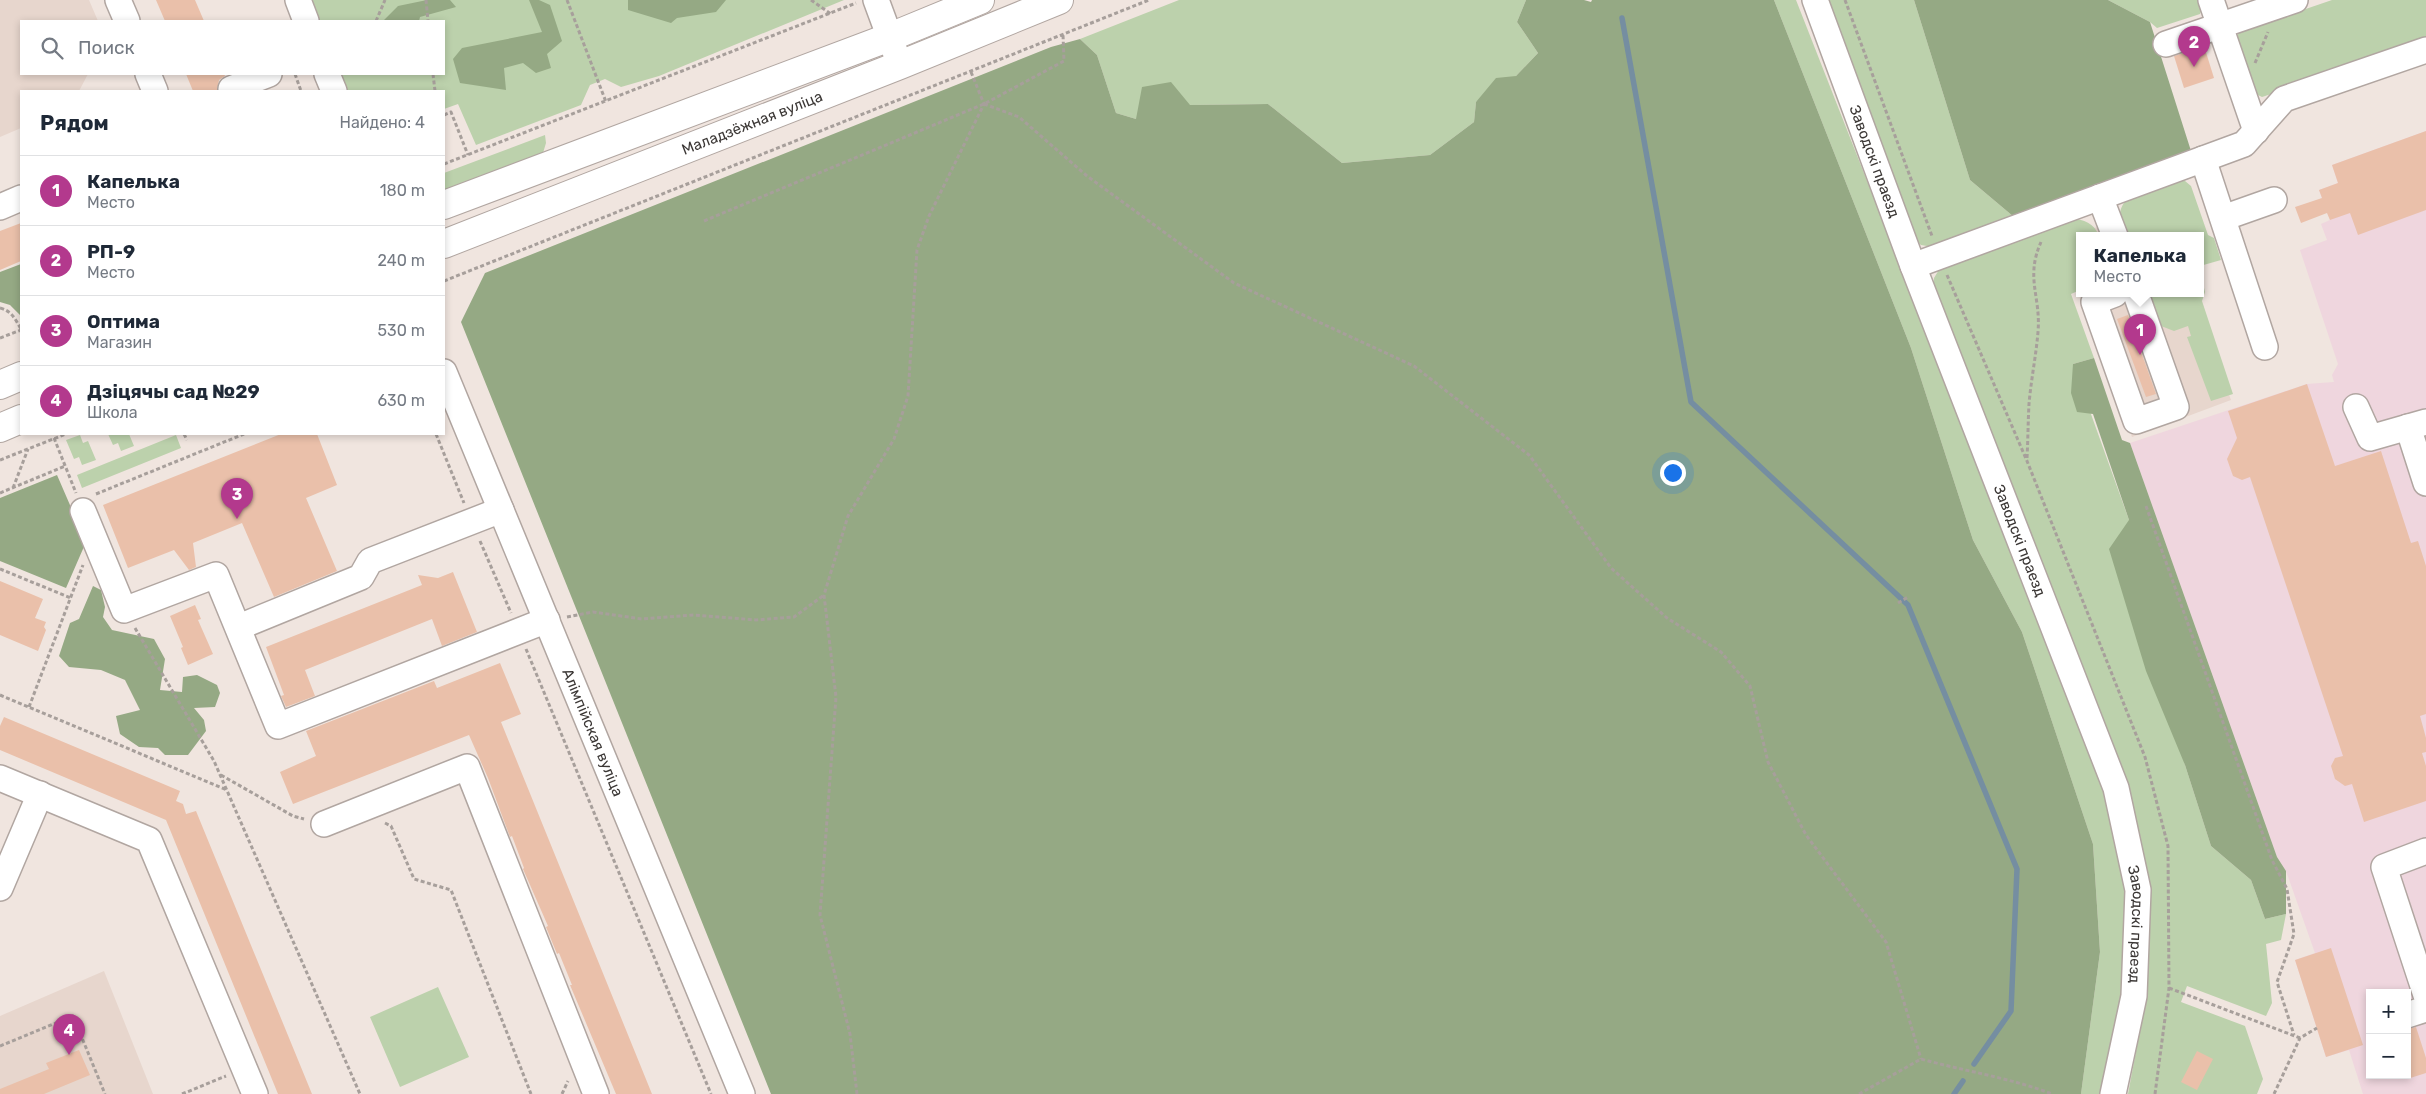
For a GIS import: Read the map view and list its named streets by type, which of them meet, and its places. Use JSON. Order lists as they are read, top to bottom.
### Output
{
  "streets": {
    "main road": ["Маладзёжная вуліца"],
    "street": ["Заводскі праезд", "Алімпійская вуліца"]
  },
  "page": {
    "search": "Поиск",
    "pins": [
      "2",
      "1",
      "3",
      "4"
    ],
    "heading": ["Рядом", "Найдено: 4"],
    "list": [
      {
        "mark": "1",
        "name": "Капелька",
        "note": "Место",
        "value": "180 m"
      },
      {
        "mark": "2",
        "name": "РП-9",
        "note": "Место",
        "value": "240 m"
      },
      {
        "mark": "3",
        "name": "Оптима",
        "note": "Магазин",
        "value": "530 m"
      },
      {
        "mark": "4",
        "name": "Дзіцячы сад №29",
        "note": "Школа",
        "value": "630 m"
      }
    ],
    "popup": ["Капелька", "Место"],
    "map_buttons": ["+", "−"]
  }
}
